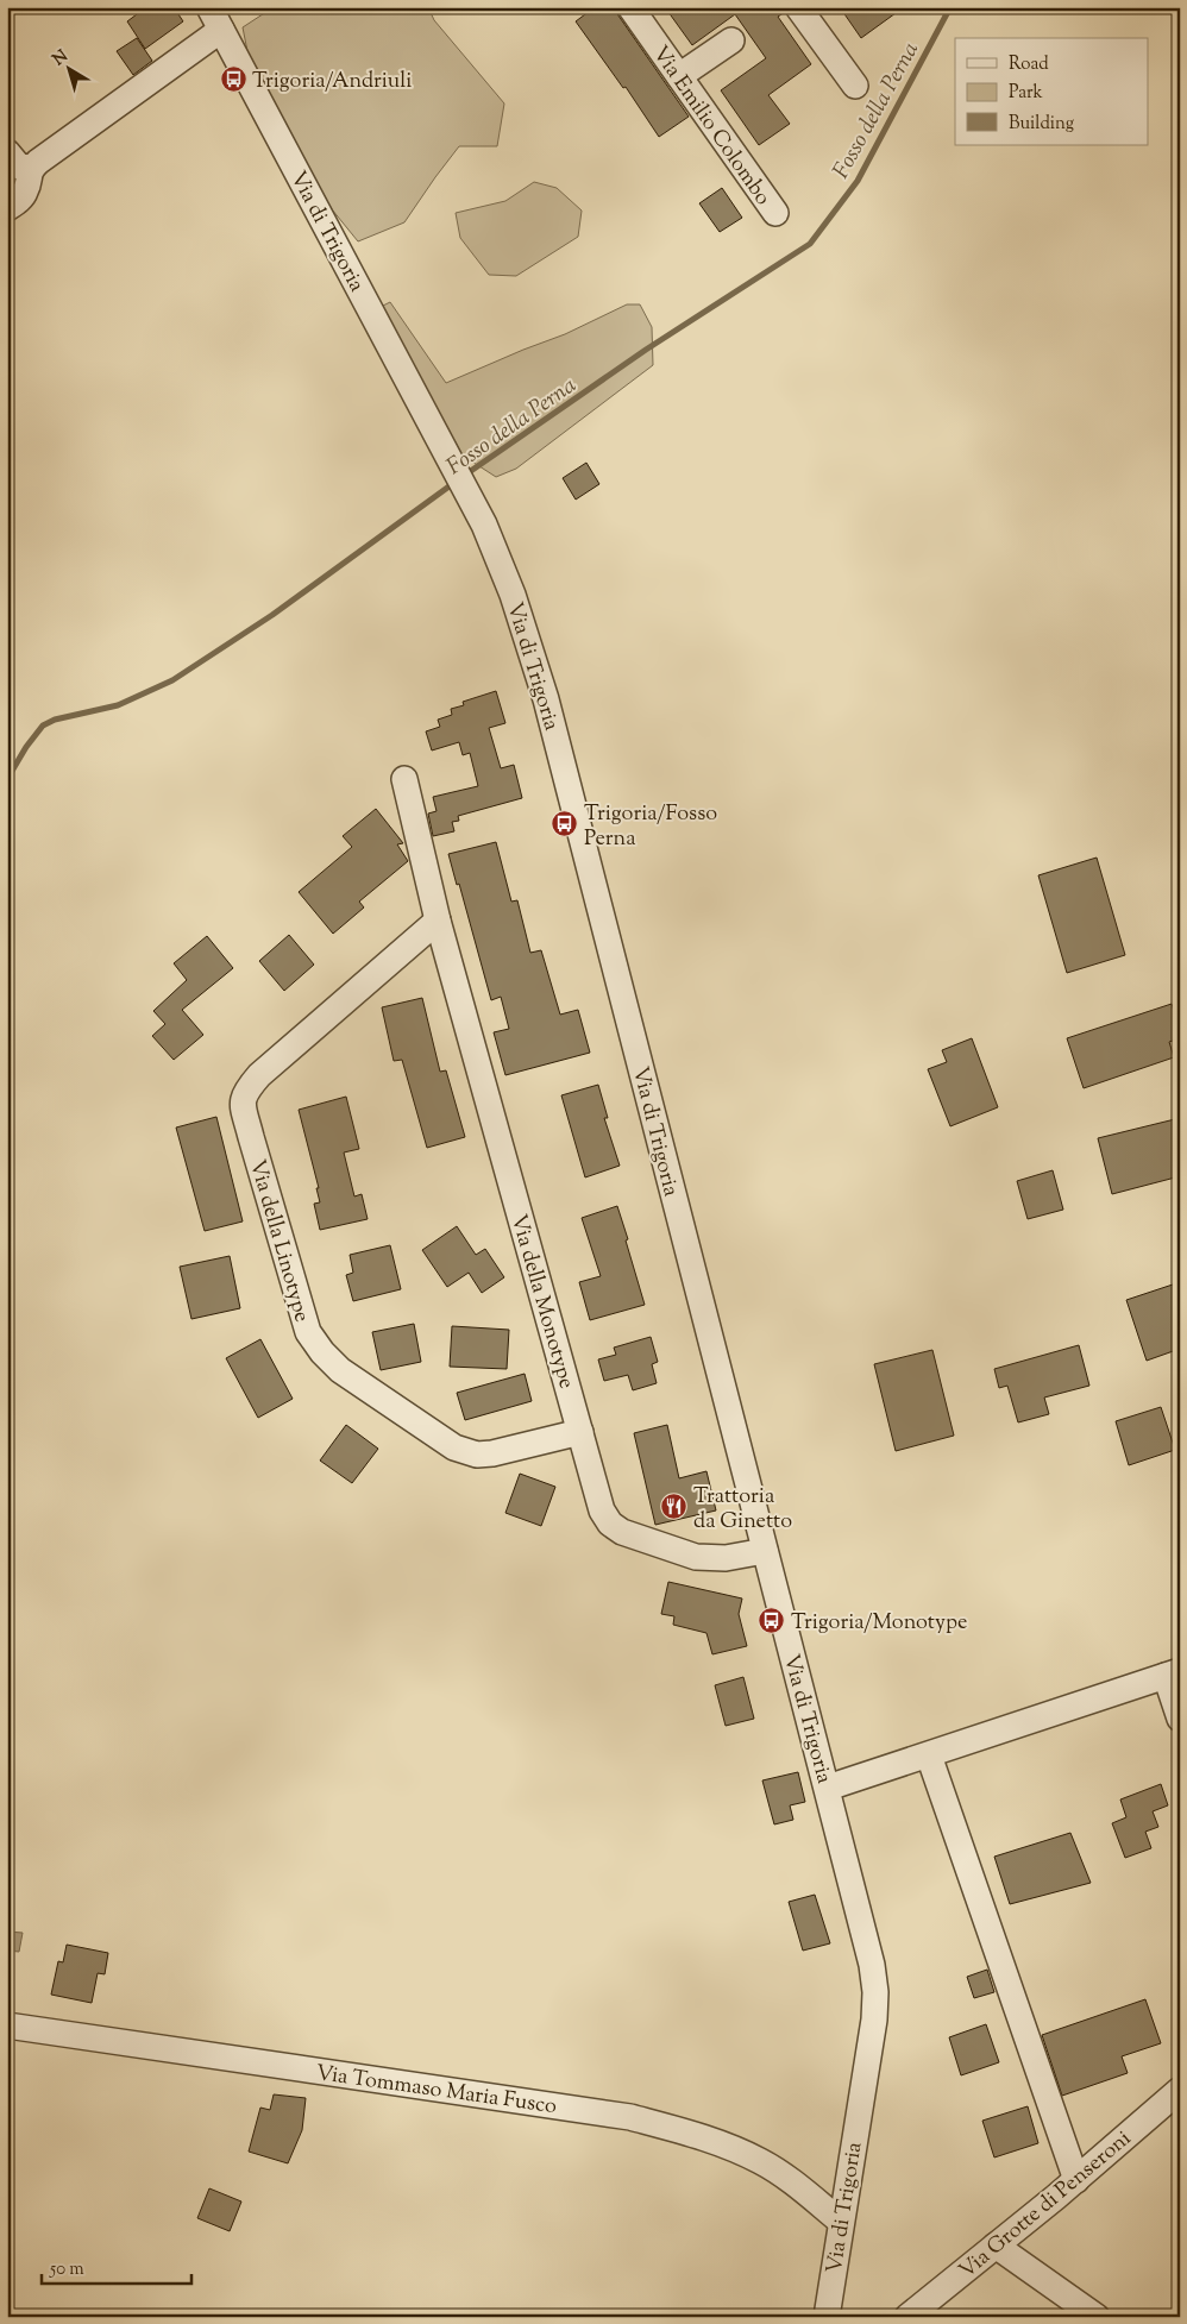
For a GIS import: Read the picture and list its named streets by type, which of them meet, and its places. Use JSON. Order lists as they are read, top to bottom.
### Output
{
  "streets": {
    "street": [
      "Via Emilio Colombo",
      "Via di Trigoria",
      "Via della Linotype",
      "Via della Monotype",
      "Via Tommaso Maria Fusco",
      "Via Grotte di Penseroni"
    ]
  },
  "crossings": [
    ["Via di Trigoria", "Via della Monotype"],
    ["Via di Trigoria", "Via Tommaso Maria Fusco"],
    ["Via della Linotype", "Via della Monotype"]
  ],
  "water": ["Fosso della Perna"],
  "places": {
    "bus stop": ["Trigoria/Andriuli", "Trigoria/Fosso Perna", "Trigoria/Monotype"],
    "restaurant": ["Trattoria da Ginetto"]
  },
  "legend": ["Road", "Park", "Building"],
  "scale_bar": "50 m",
  "north": "top left"
}
